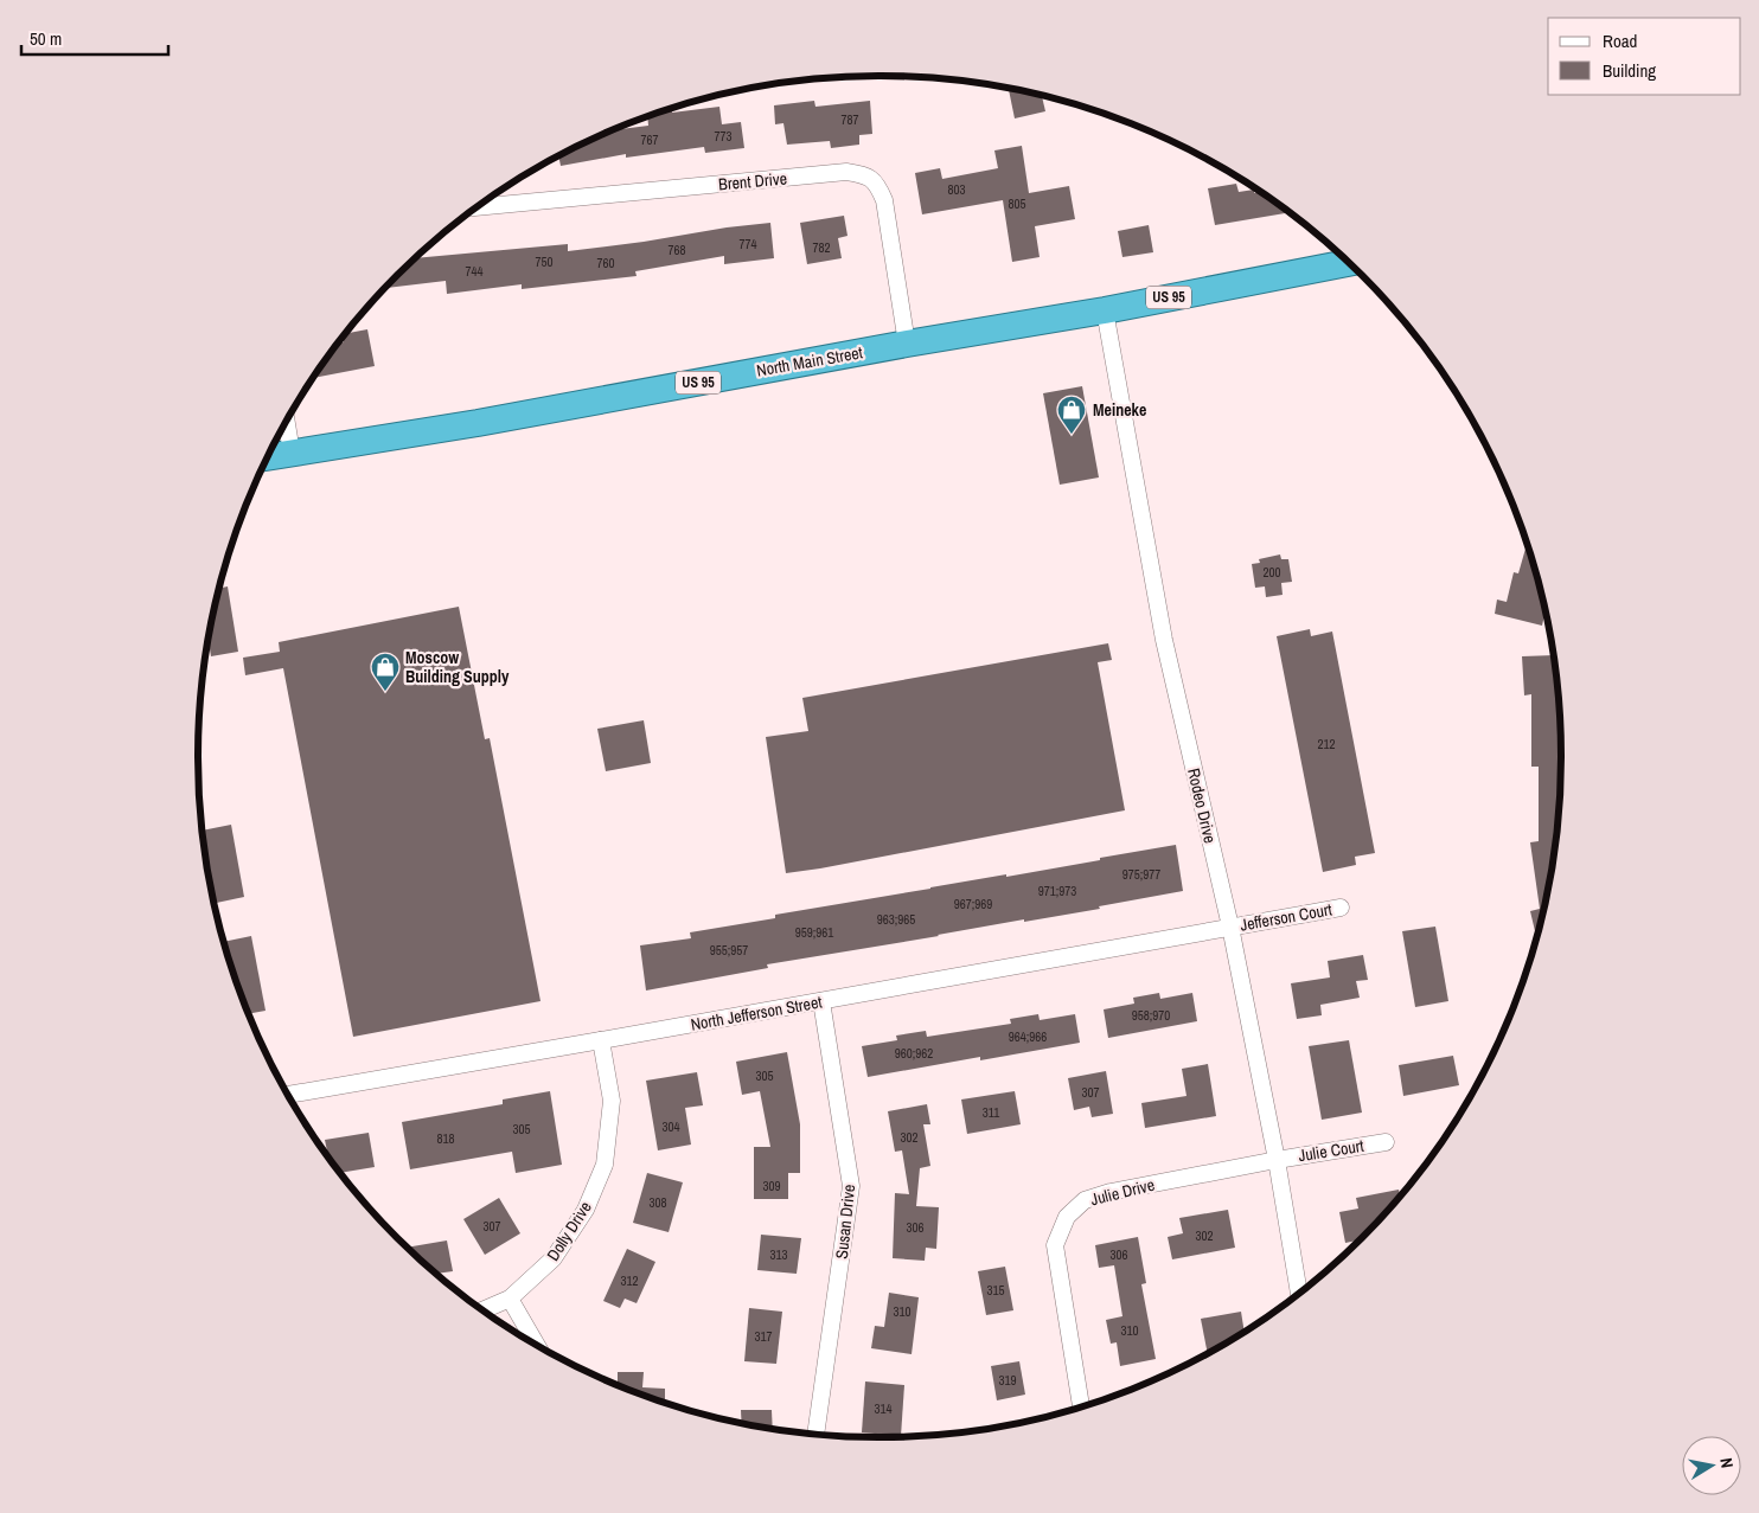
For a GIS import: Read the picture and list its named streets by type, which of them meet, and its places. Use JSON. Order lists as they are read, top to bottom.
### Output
{
  "streets": {
    "highway": ["US 95", "North Main Street"],
    "street": [
      "Brent Drive",
      "Rodeo Drive",
      "Jefferson Court",
      "North Jefferson Street",
      "Julie Court",
      "Julie Drive",
      "Susan Drive",
      "Dolly Drive"
    ]
  },
  "crossings": [
    ["Brent Drive", "North Main Street"],
    ["North Main Street", "Rodeo Drive"],
    ["Rodeo Drive", "Jefferson Court"],
    ["Rodeo Drive", "North Jefferson Street"],
    ["Rodeo Drive", "Julie Court"],
    ["Rodeo Drive", "Julie Drive"],
    ["Jefferson Court", "North Jefferson Street"],
    ["North Jefferson Street", "Susan Drive"],
    ["North Jefferson Street", "Dolly Drive"],
    ["Julie Court", "Julie Drive"]
  ],
  "places": {
    "shop": ["Meineke", "Moscow Building Supply"]
  },
  "house_numbers": [
    "787",
    "773",
    "767",
    "803",
    "805",
    "774",
    "782",
    "768",
    "750",
    "760",
    "744",
    "200",
    "212",
    "975;977",
    "971;973",
    "967;969",
    "963;965",
    "959;961",
    "955;957",
    "958;970",
    "964;966",
    "960;962",
    "305",
    "307",
    "311",
    "304",
    "305",
    "302",
    "818",
    "309",
    "308",
    "307",
    "306",
    "302",
    "313",
    "306",
    "312",
    "315",
    "310",
    "310",
    "317",
    "319",
    "314"
  ],
  "legend": ["Road", "Building"],
  "scale_bar": "50 m",
  "north": "right"
}
